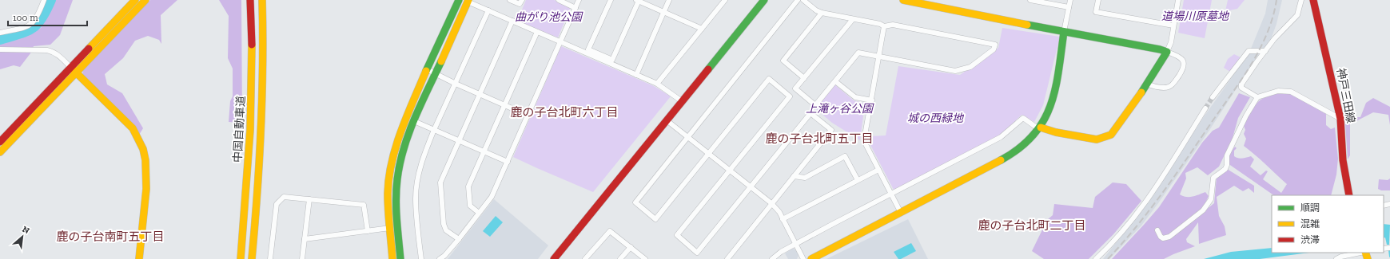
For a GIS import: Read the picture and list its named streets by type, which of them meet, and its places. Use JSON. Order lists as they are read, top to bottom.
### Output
{
  "streets": {
    "main road": ["神戸三田線", "中国自動車道"]
  },
  "districts": [
    "鹿の子台北町六丁目",
    "鹿の子台北町五丁目",
    "鹿の子台北町二丁目",
    "鹿の子台南町五丁目"
  ],
  "parks": [
    "道場川原墓地",
    "曲がり池公園",
    "上滝ヶ谷公園",
    "城の西緑地"
  ],
  "legend": ["順調", "混雑", "渋滞"],
  "scale_bar": "100 m",
  "north": "top right"
}
